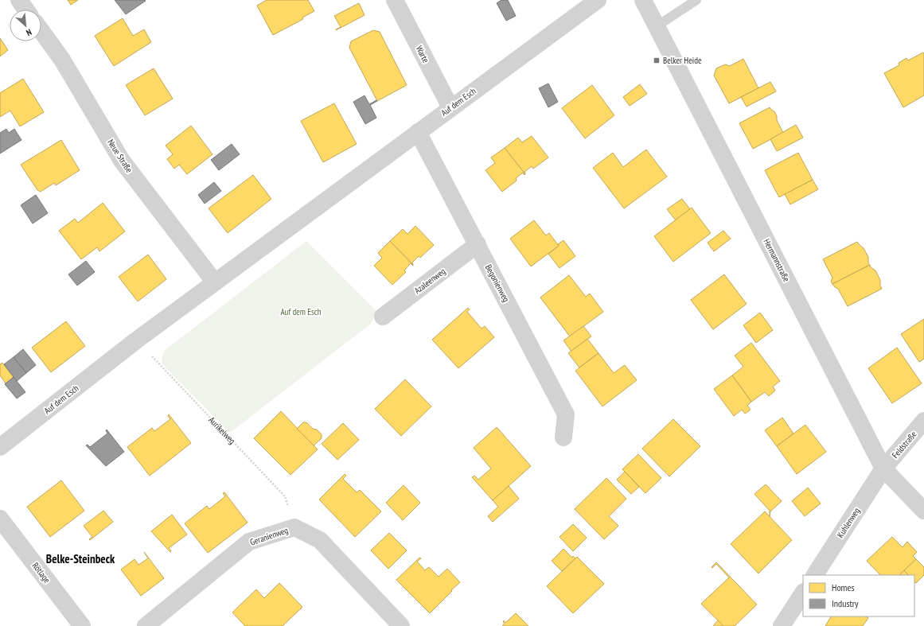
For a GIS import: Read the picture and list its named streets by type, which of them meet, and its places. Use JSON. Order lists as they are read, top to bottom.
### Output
{
  "streets": {
    "street": [
      "Warte",
      "Auf dem Esch",
      "Neue Straße",
      "Hermannstraße",
      "Azaleenweg",
      "Begonienweg",
      "Feldstraße",
      "Kuhlenweg",
      "Geranienweg",
      "Rötlage"
    ],
    "path": ["Aurikelweg"]
  },
  "crossings": [
    ["Warte", "Auf dem Esch"],
    ["Auf dem Esch", "Neue Straße"],
    ["Auf dem Esch", "Begonienweg"],
    ["Auf dem Esch", "Aurikelweg"],
    ["Hermannstraße", "Feldstraße"],
    ["Hermannstraße", "Kuhlenweg"],
    ["Azaleenweg", "Begonienweg"],
    ["Aurikelweg", "Geranienweg"],
    ["Feldstraße", "Kuhlenweg"]
  ],
  "districts": ["Belke-Steinbeck"],
  "parks": ["Auf dem Esch"],
  "places": {
    "transit": ["Belker Heide"]
  },
  "legend": ["Homes", "Industry"],
  "north": "bottom right"
}
